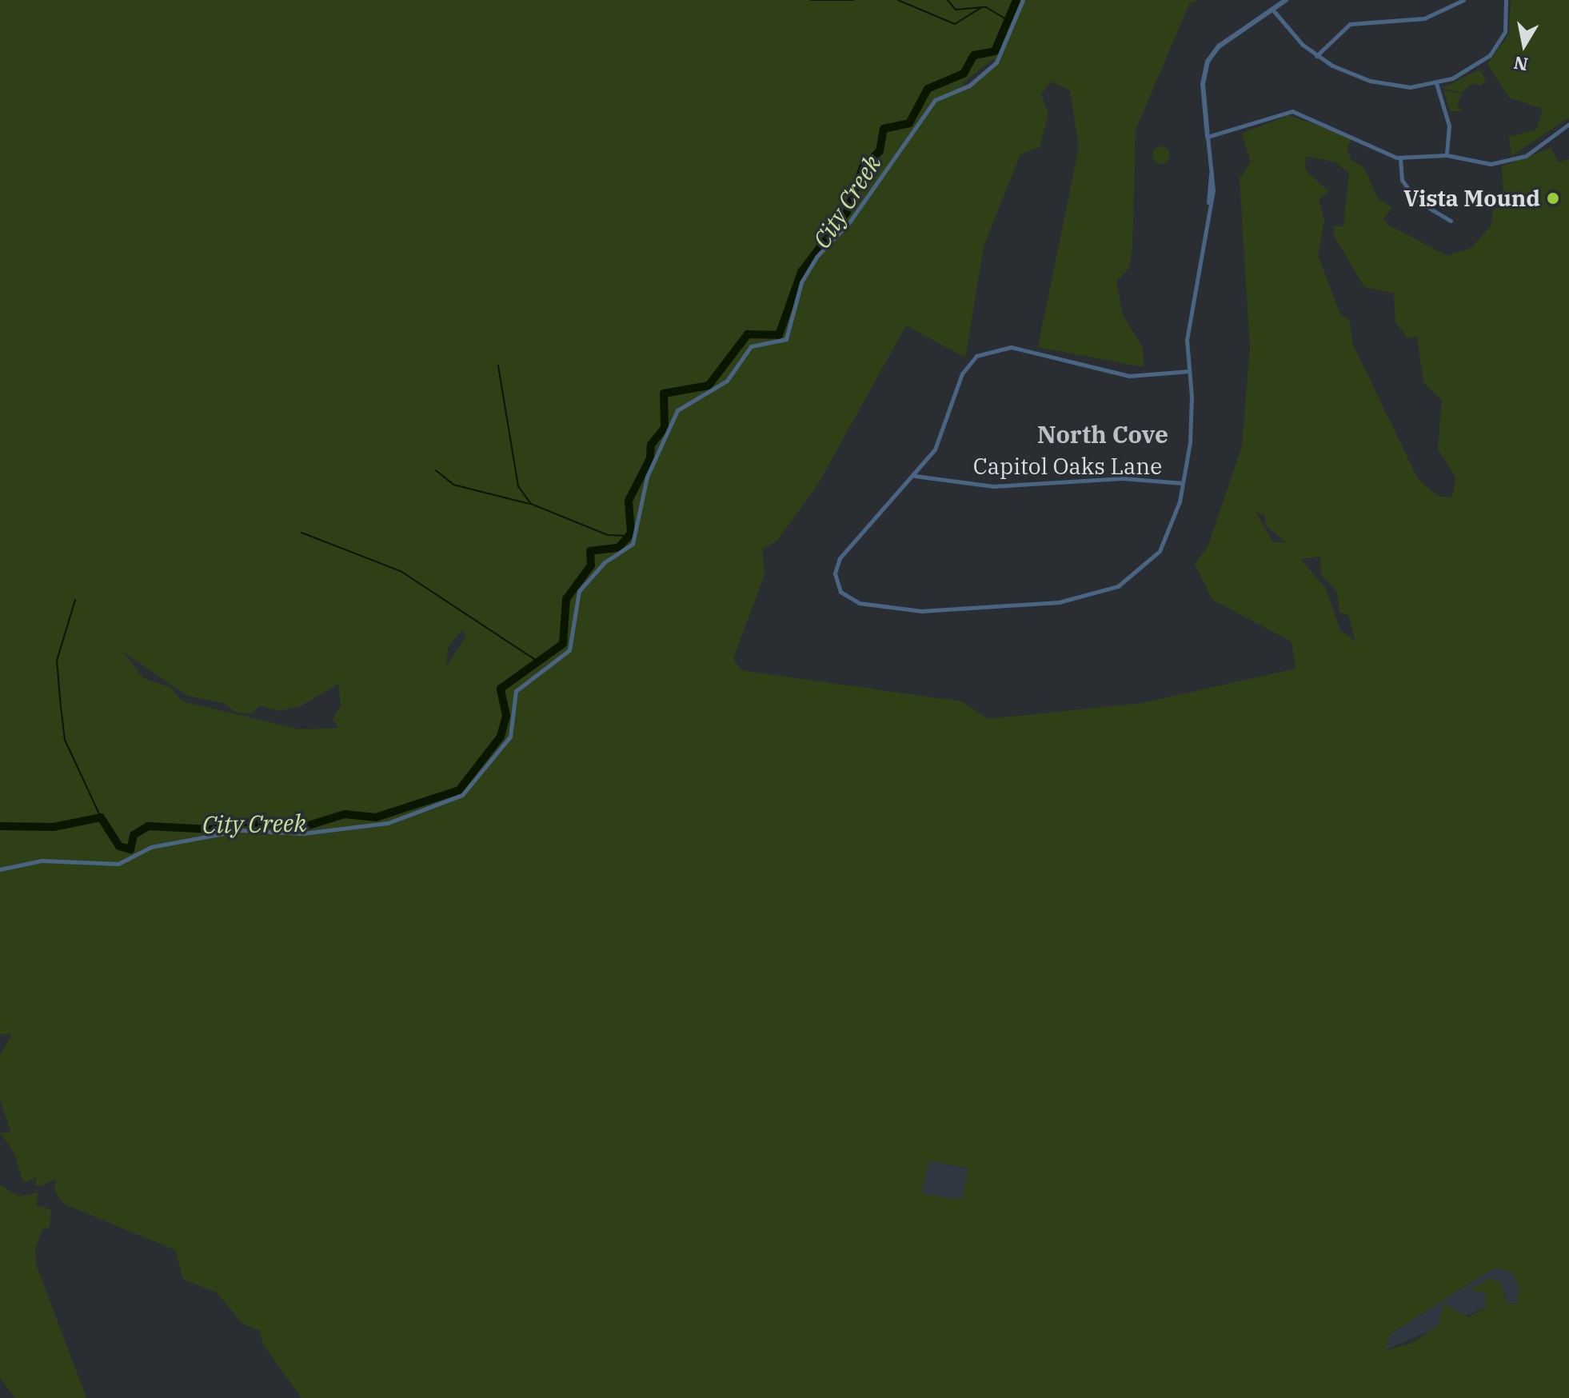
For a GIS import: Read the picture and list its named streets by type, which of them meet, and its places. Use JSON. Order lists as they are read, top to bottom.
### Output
{
  "streets": {
    "street": ["Capitol Oaks Lane"]
  },
  "districts": ["North Cove"],
  "water": ["City Creek"],
  "places": ["Vista Mound"],
  "north": "bottom"
}
